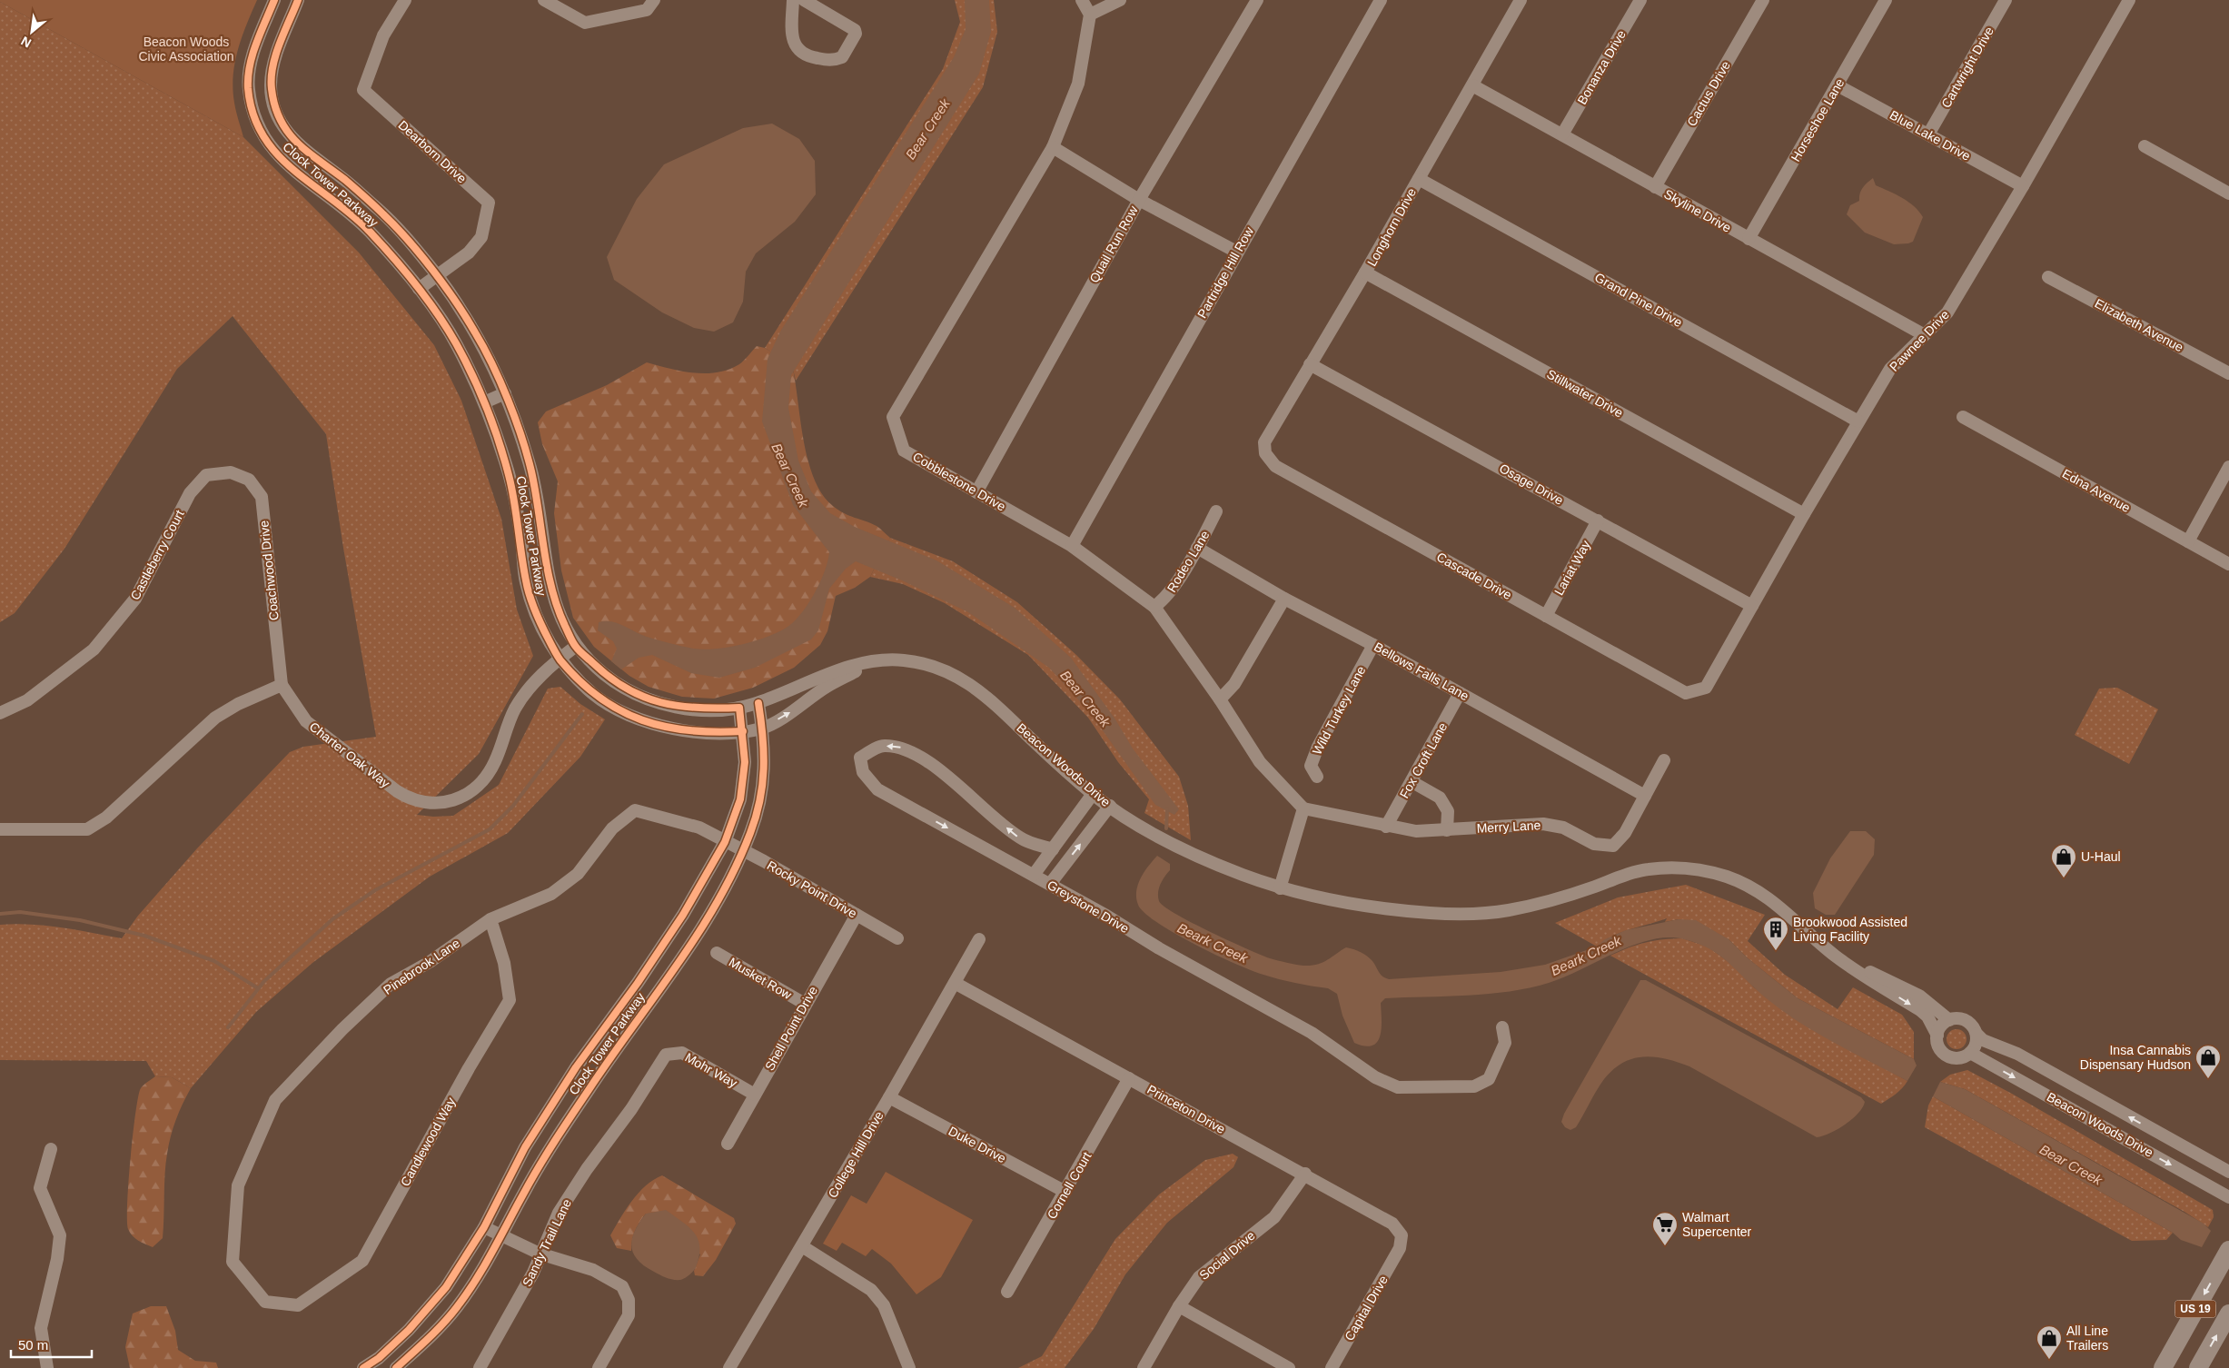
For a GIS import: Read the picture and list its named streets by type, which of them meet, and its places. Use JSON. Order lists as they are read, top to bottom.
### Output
{
  "streets": {
    "highway": ["US 19"],
    "street": [
      "Bonanza Drive",
      "Cartwright Drive",
      "Cactus Drive",
      "Horseshoe Lane",
      "Blue Lake Drive",
      "Dearborn Drive",
      "Clock Tower Parkway",
      "Skyline Drive",
      "Longhorn Drive",
      "Quail Run Row",
      "Partridge Hill Row",
      "Grand Pine Drive",
      "Elizabeth Avenue",
      "Pawnee Drive",
      "Stillwater Drive",
      "Cobblestone Drive",
      "Osage Drive",
      "Edna Avenue",
      "Castleberry Court",
      "Rodeo Lane",
      "Lariat Way",
      "Coachwood Drive",
      "Cascade Drive",
      "Bellows Falls Lane",
      "Wild Turkey Lane",
      "Charter Oak Way",
      "Fox Croft Lane",
      "Beacon Woods Drive",
      "Merry Lane",
      "Rocky Point Drive",
      "Greystone Drive",
      "Pinebrook Lane",
      "Musket Row",
      "Shell Point Drive",
      "Mohr Way",
      "Princeton Drive",
      "Candlewood Way",
      "Duke Drive",
      "College Hill Drive",
      "Cornell Court",
      "Sandy Trail Lane",
      "Social Drive",
      "Capital Drive"
    ]
  },
  "crossings": [
    ["Bonanza Drive", "Skyline Drive"],
    ["Cartwright Drive", "Blue Lake Drive"],
    ["Cactus Drive", "Skyline Drive"],
    ["Horseshoe Lane", "Blue Lake Drive"],
    ["Horseshoe Lane", "Skyline Drive"],
    ["Blue Lake Drive", "Pawnee Drive"],
    ["Dearborn Drive", "Clock Tower Parkway"],
    ["Clock Tower Parkway", "Charter Oak Way"],
    ["Clock Tower Parkway", "Beacon Woods Drive"],
    ["Clock Tower Parkway", "Rocky Point Drive"],
    ["Clock Tower Parkway", "Pinebrook Lane"],
    ["Skyline Drive", "Longhorn Drive"],
    ["Skyline Drive", "Pawnee Drive"],
    ["Longhorn Drive", "Grand Pine Drive"],
    ["Longhorn Drive", "Stillwater Drive"],
    ["Longhorn Drive", "Osage Drive"],
    ["Longhorn Drive", "Cascade Drive"],
    ["Quail Run Row", "Cobblestone Drive"],
    ["Partridge Hill Row", "Cobblestone Drive"],
    ["Grand Pine Drive", "Pawnee Drive"],
    ["Pawnee Drive", "Stillwater Drive"],
    ["Pawnee Drive", "Osage Drive"],
    ["Pawnee Drive", "Cascade Drive"],
    ["Cobblestone Drive", "Rodeo Lane"],
    ["Cobblestone Drive", "Merry Lane"],
    ["Osage Drive", "Lariat Way"],
    ["Castleberry Court", "Coachwood Drive"],
    ["Rodeo Lane", "Bellows Falls Lane"],
    ["Lariat Way", "Cascade Drive"],
    ["Coachwood Drive", "Charter Oak Way"],
    ["Bellows Falls Lane", "Wild Turkey Lane"],
    ["Bellows Falls Lane", "Fox Croft Lane"],
    ["Bellows Falls Lane", "Merry Lane"],
    ["Fox Croft Lane", "Merry Lane"],
    ["Rocky Point Drive", "Pinebrook Lane"],
    ["Rocky Point Drive", "Shell Point Drive"],
    ["Pinebrook Lane", "Candlewood Way"],
    ["Musket Row", "Shell Point Drive"],
    ["Shell Point Drive", "Mohr Way"],
    ["Mohr Way", "Sandy Trail Lane"],
    ["Princeton Drive", "College Hill Drive"],
    ["Princeton Drive", "Cornell Court"],
    ["Princeton Drive", "Social Drive"],
    ["Princeton Drive", "Capital Drive"],
    ["Duke Drive", "College Hill Drive"],
    ["Duke Drive", "Cornell Court"]
  ],
  "water": ["Bear Creek", "Beark Creek"],
  "parks": ["Beacon Woods Civic Association"],
  "places": {
    "shop": ["U-Haul", "Insa Cannabis Dispensary Hudson", "All Line Trailers"],
    "building": ["Brookwood Assisted Living Facility"],
    "supermarket": ["Walmart Supercenter"]
  },
  "scale_bar": "50 m",
  "north": "bottom left"
}
